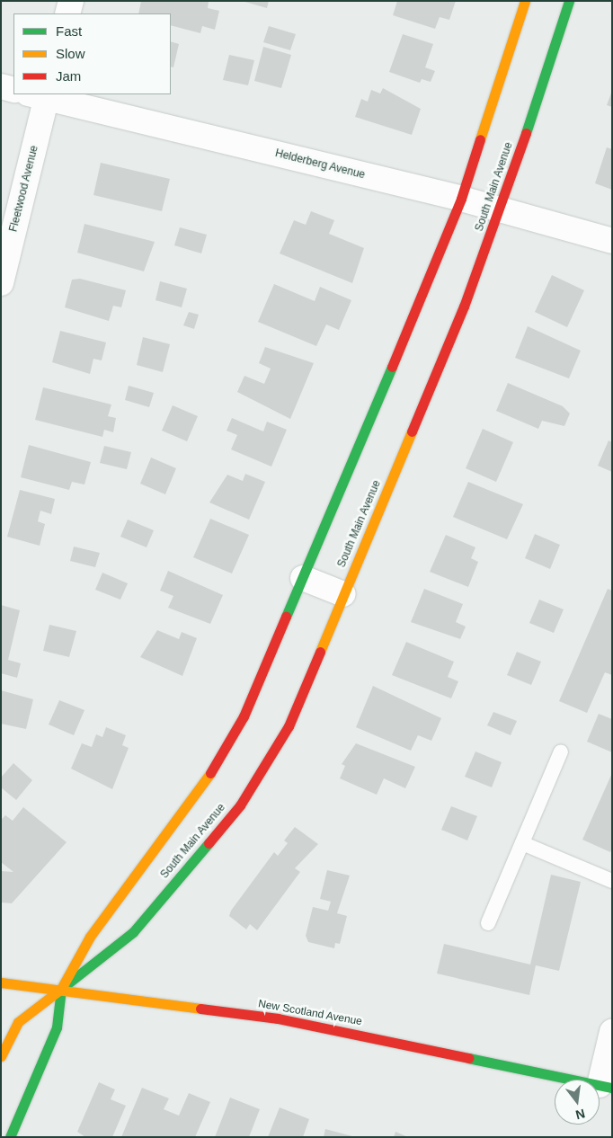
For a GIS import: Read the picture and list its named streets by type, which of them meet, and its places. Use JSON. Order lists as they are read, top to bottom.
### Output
{
  "streets": {
    "street": [
      "Helderberg Avenue",
      "South Main Avenue",
      "Fleetwood Avenue",
      "New Scotland Avenue"
    ]
  },
  "crossings": [
    ["Helderberg Avenue", "South Main Avenue"],
    ["Helderberg Avenue", "Fleetwood Avenue"],
    ["South Main Avenue", "New Scotland Avenue"]
  ],
  "legend": ["Fast", "Slow", "Jam"],
  "north": "bottom"
}
